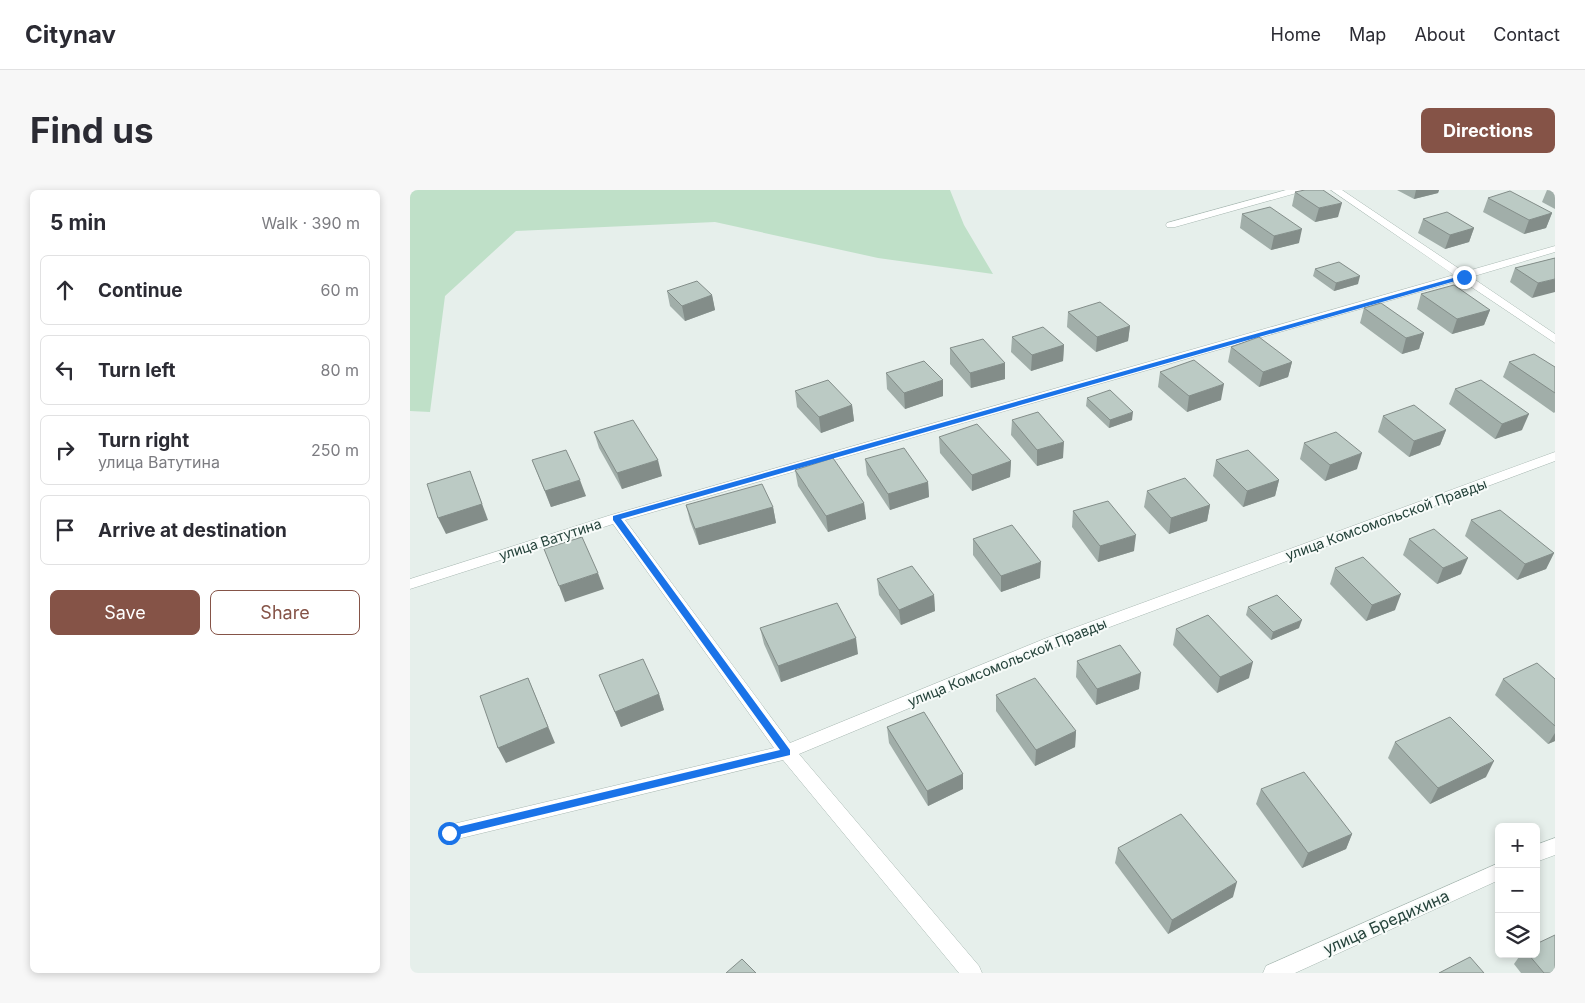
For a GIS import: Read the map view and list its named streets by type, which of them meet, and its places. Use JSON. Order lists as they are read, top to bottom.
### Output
{
  "streets": {
    "street": ["улица Комсомольской Правды", "улица Ватутина", "улица Бредихина"]
  },
  "page": {
    "header": "Citynav",
    "nav": [
      "Home",
      "Map",
      "About",
      "Contact"
    ],
    "buttons": [
      "Directions",
      ["Save", "Share"]
    ],
    "title": "Find us",
    "heading": ["5 min", "Walk · 390 m"],
    "list": [
      ["Continue", "60 m"],
      ["Turn left", "80 m"],
      ["Turn right", "улица Ватутина", "250 m"],
      "Arrive at destination"
    ],
    "map_buttons": ["+", "−"]
  }
}
